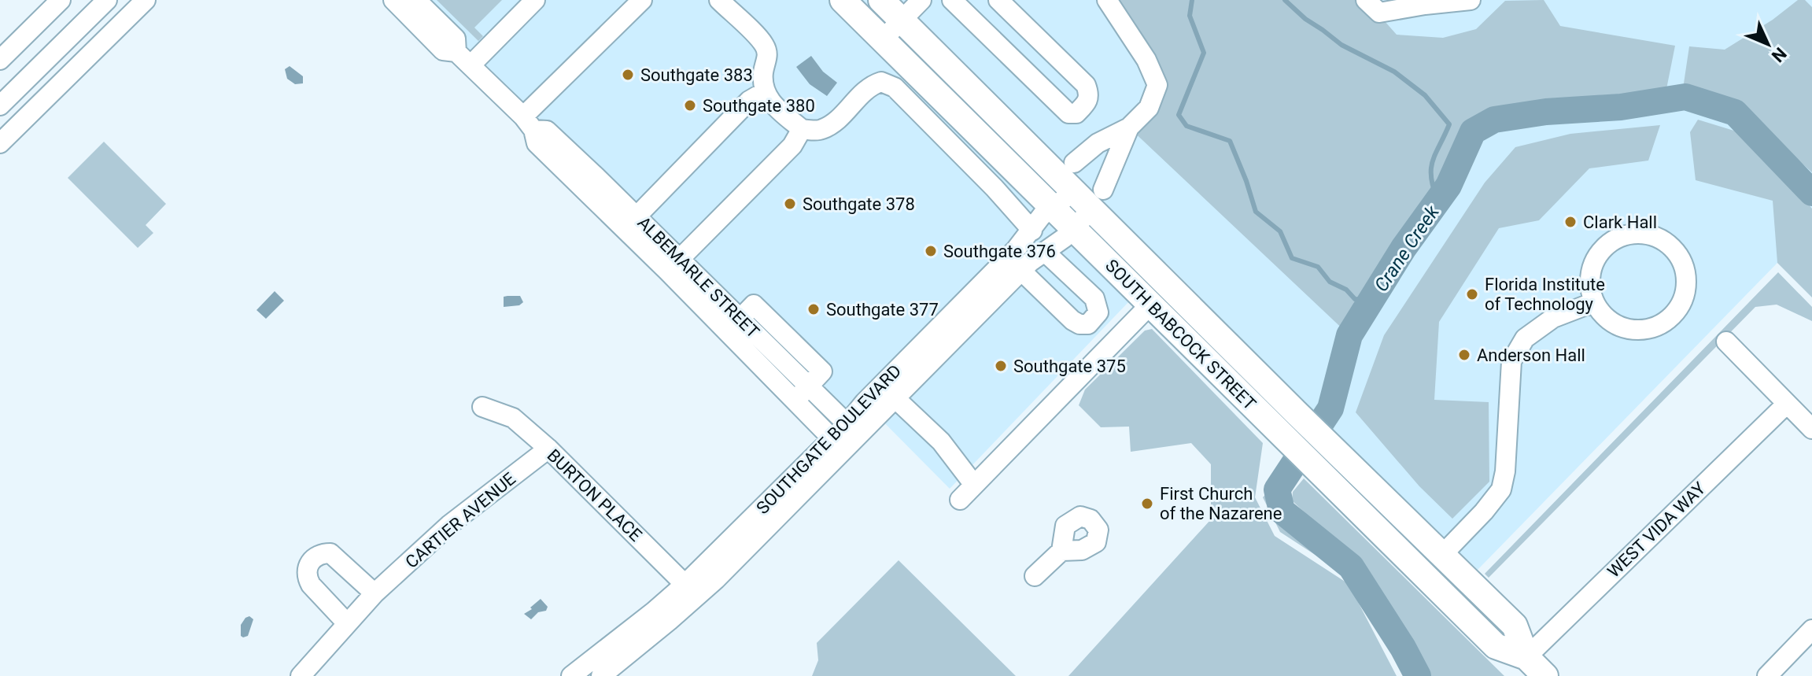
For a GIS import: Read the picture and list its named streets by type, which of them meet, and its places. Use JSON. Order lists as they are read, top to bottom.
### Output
{
  "streets": {
    "main road": ["SOUTH BABCOCK STREET"],
    "street": [
      "ALBEMARLE STREET",
      "SOUTHGATE BOULEVARD",
      "BURTON PLACE",
      "CARTIER AVENUE",
      "WEST VIDA WAY"
    ]
  },
  "crossings": [
    ["ALBEMARLE STREET", "SOUTHGATE BOULEVARD"],
    ["SOUTH BABCOCK STREET", "SOUTHGATE BOULEVARD"],
    ["SOUTH BABCOCK STREET", "WEST VIDA WAY"],
    ["SOUTHGATE BOULEVARD", "BURTON PLACE"],
    ["BURTON PLACE", "CARTIER AVENUE"]
  ],
  "water": ["Crane Creek"],
  "places": [
    "Southgate 383",
    "Southgate 380",
    "Southgate 378",
    "Clark Hall",
    "Southgate 376",
    "Florida Institute of Technology",
    "Southgate 377",
    "Anderson Hall",
    "Southgate 375",
    "First Church of the Nazarene"
  ],
  "north": "bottom right"
}
